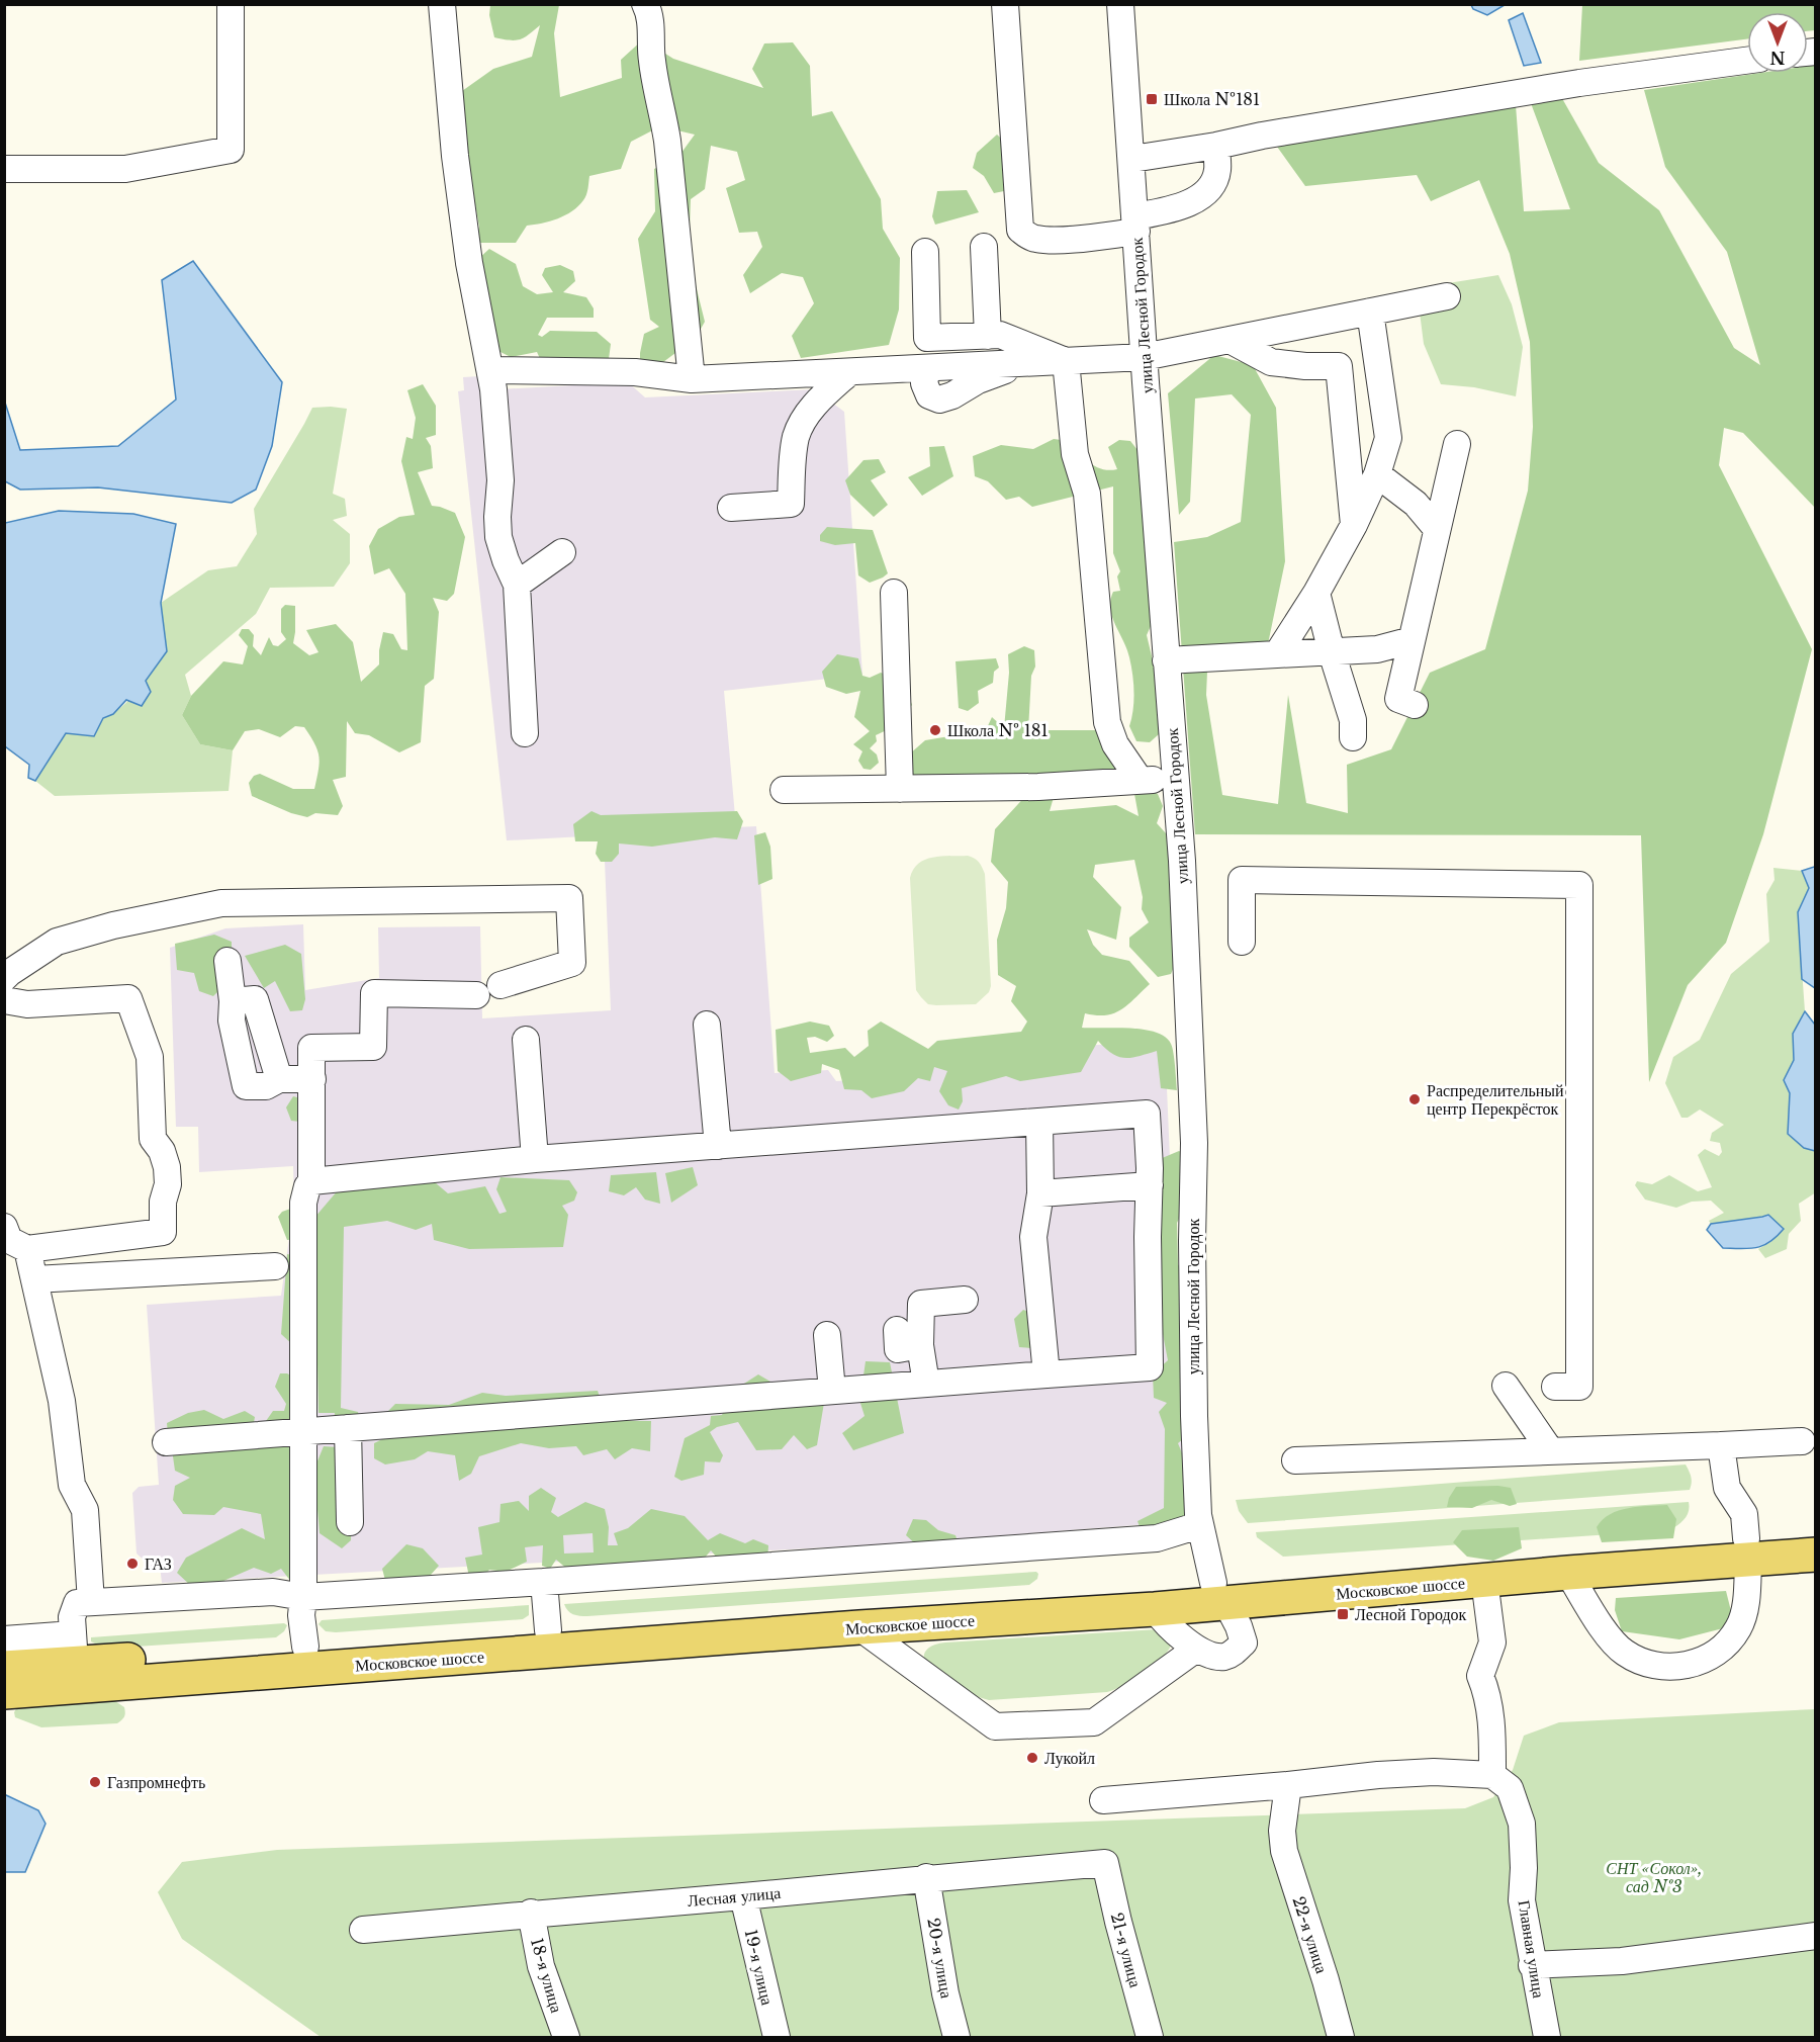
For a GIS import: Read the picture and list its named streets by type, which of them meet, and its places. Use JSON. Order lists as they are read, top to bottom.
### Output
{
  "streets": {
    "main road": ["Московское шоссе"],
    "street": [
      "улица Лесной Городок",
      "Лесная улица",
      "22-я улица",
      "Главная улица",
      "21-я улица",
      "20-я улица",
      "19-я улица",
      "18-я улица"
    ]
  },
  "crossings": [
    ["улица Лесной Городок", "Московское шоссе"],
    ["Лесная улица", "21-я улица"],
    ["Лесная улица", "20-я улица"],
    ["Лесная улица", "19-я улица"],
    ["Лесная улица", "18-я улица"]
  ],
  "parks": ["СНТ «Сокол», сад №3"],
  "places": {
    "transit": ["Школа №181", "Лесной Городок"],
    "other": [
      "Школа № 181",
      "Распределительный центр Перекрёсток",
      "ГАЗ",
      "Лукойл",
      "Газпромнефть"
    ]
  },
  "north": "bottom"
}
